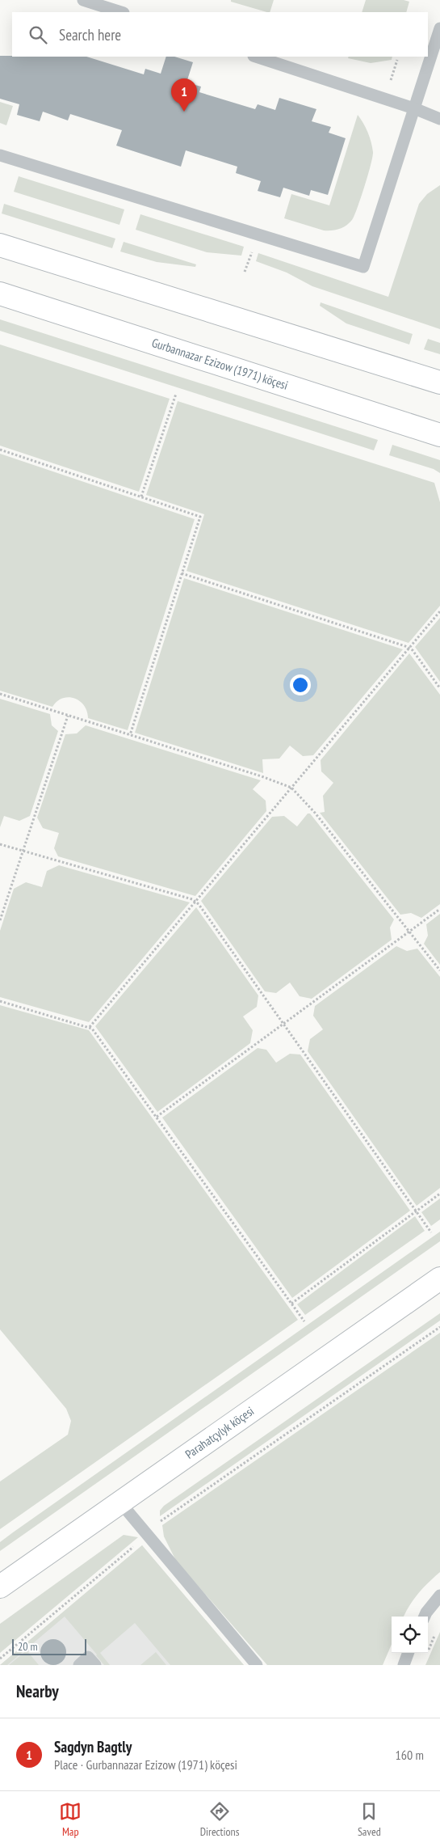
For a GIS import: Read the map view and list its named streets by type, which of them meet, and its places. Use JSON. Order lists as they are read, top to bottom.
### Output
{
  "streets": {
    "street": ["Gurbannazar Ezizow (1971) köçesi", "Parahatçylyk köçesi"]
  },
  "scale_bar": "20 m",
  "page": {
    "search": "Search here",
    "pins": "1",
    "scale": "20 m",
    "heading": "Nearby",
    "list": [
      {
        "mark": "1",
        "name": "Sagdyn Bagtly",
        "note": "Place · Gurbannazar Ezizow (1971) köçesi",
        "value": "160 m"
      }
    ],
    "nav": ["Map", "Directions", "Saved"]
  }
}
